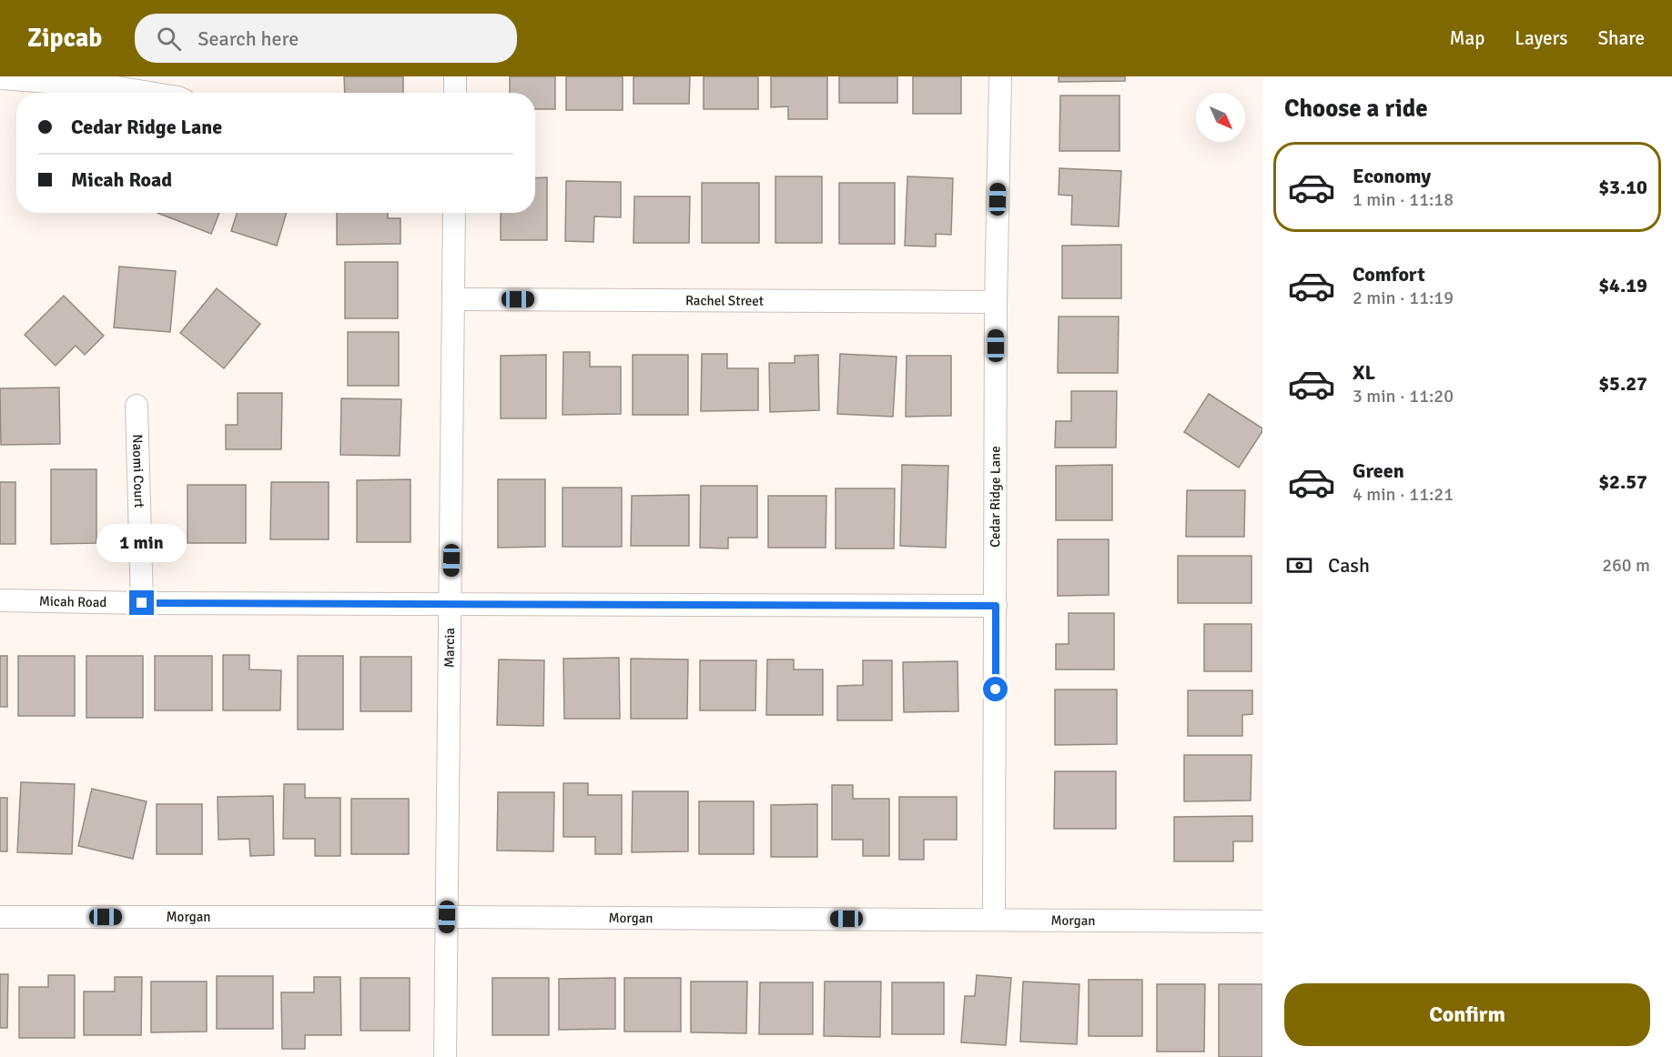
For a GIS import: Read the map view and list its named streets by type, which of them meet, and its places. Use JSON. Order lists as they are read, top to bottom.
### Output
{
  "streets": {
    "street": [
      "Rachel Street",
      "Naomi Court",
      "Cedar Ridge Lane",
      "Micah Road",
      "Marcia",
      "Morgan"
    ]
  },
  "crossings": [
    ["Rachel Street", "Cedar Ridge Lane"],
    ["Rachel Street", "Marcia"],
    ["Naomi Court", "Micah Road"],
    ["Cedar Ridge Lane", "Micah Road"],
    ["Cedar Ridge Lane", "Morgan"],
    ["Micah Road", "Marcia"],
    ["Marcia", "Morgan"]
  ],
  "north": "bottom right",
  "page": {
    "header": "Zipcab",
    "search": "Search here",
    "nav": ["Map", "Layers", "Share"],
    "heading": "Choose a ride",
    "banner": ["Cedar Ridge Lane", "Micah Road"],
    "list": [
      {
        "name": "Economy",
        "note": "1 min · 11:18",
        "value": "$3.10"
      },
      {
        "name": "Comfort",
        "note": "2 min · 11:19",
        "value": "$4.19"
      },
      {
        "name": "XL",
        "note": "3 min · 11:20",
        "value": "$5.27"
      },
      {
        "name": "Green",
        "note": "4 min · 11:21",
        "value": "$2.57"
      }
    ],
    "bubble": "1 min",
    "pay": ["Cash", "260 m"],
    "buttons": "Confirm"
  }
}
